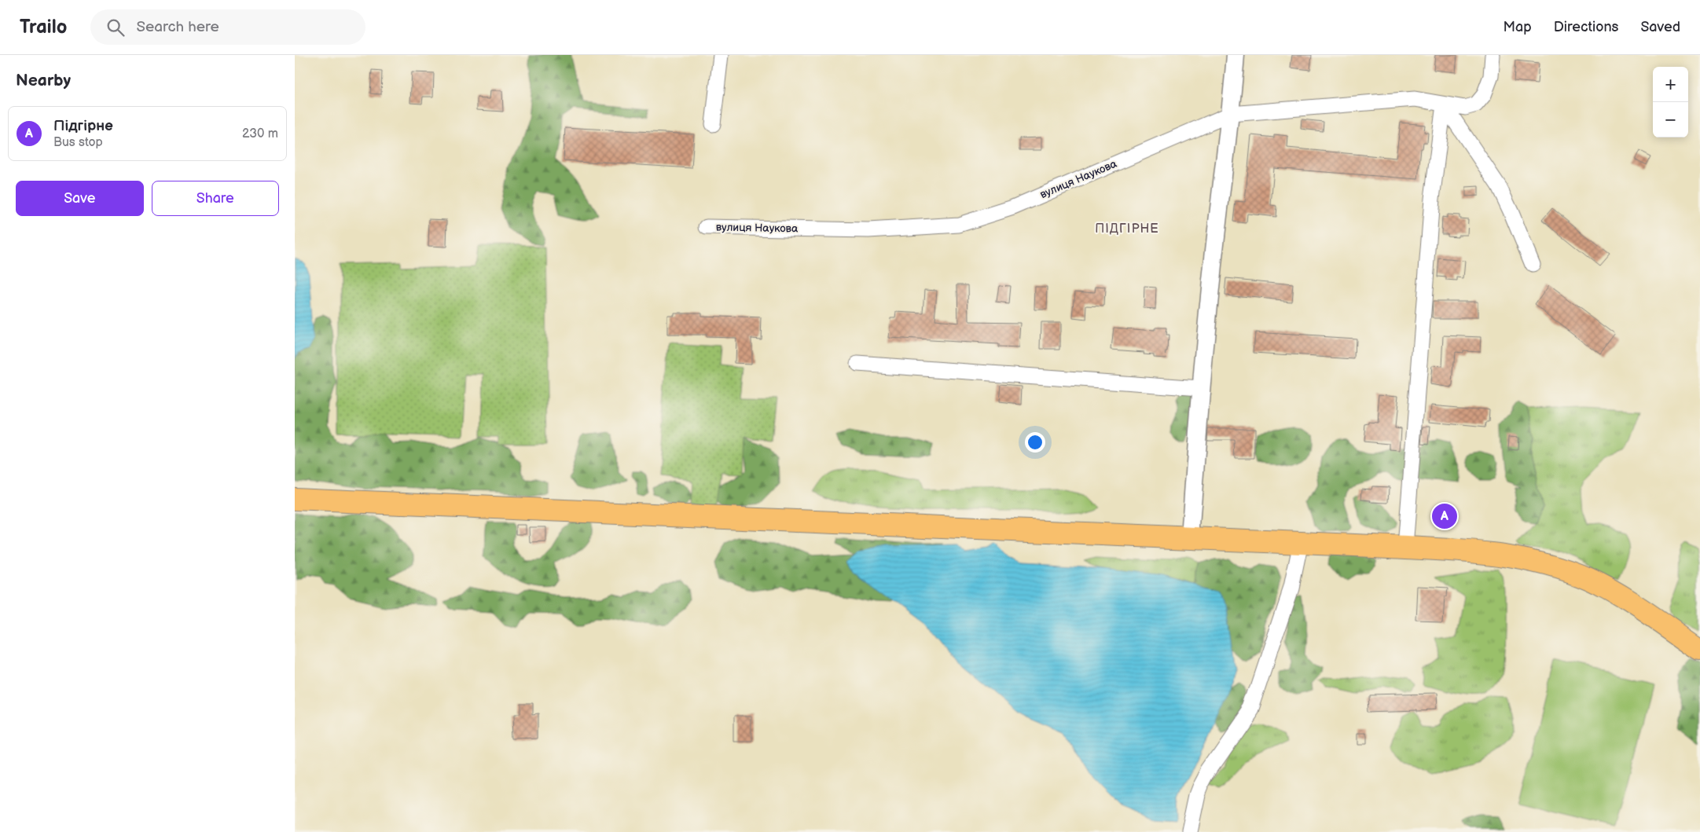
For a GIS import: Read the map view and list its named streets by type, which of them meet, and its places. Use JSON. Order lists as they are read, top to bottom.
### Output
{
  "streets": {
    "street": ["вулиця Наукова"]
  },
  "districts": ["ПІДГІРНЕ"],
  "page": {
    "header": "Trailo",
    "search": "Search here",
    "nav": ["Map", "Directions", "Saved"],
    "heading": "Nearby",
    "map_buttons": ["+", "−"],
    "list": [
      {
        "mark": "A",
        "name": "Підгірне",
        "note": "Bus stop",
        "value": "230 m"
      }
    ],
    "buttons": ["Save", "Share"],
    "pins": "A"
  }
}
